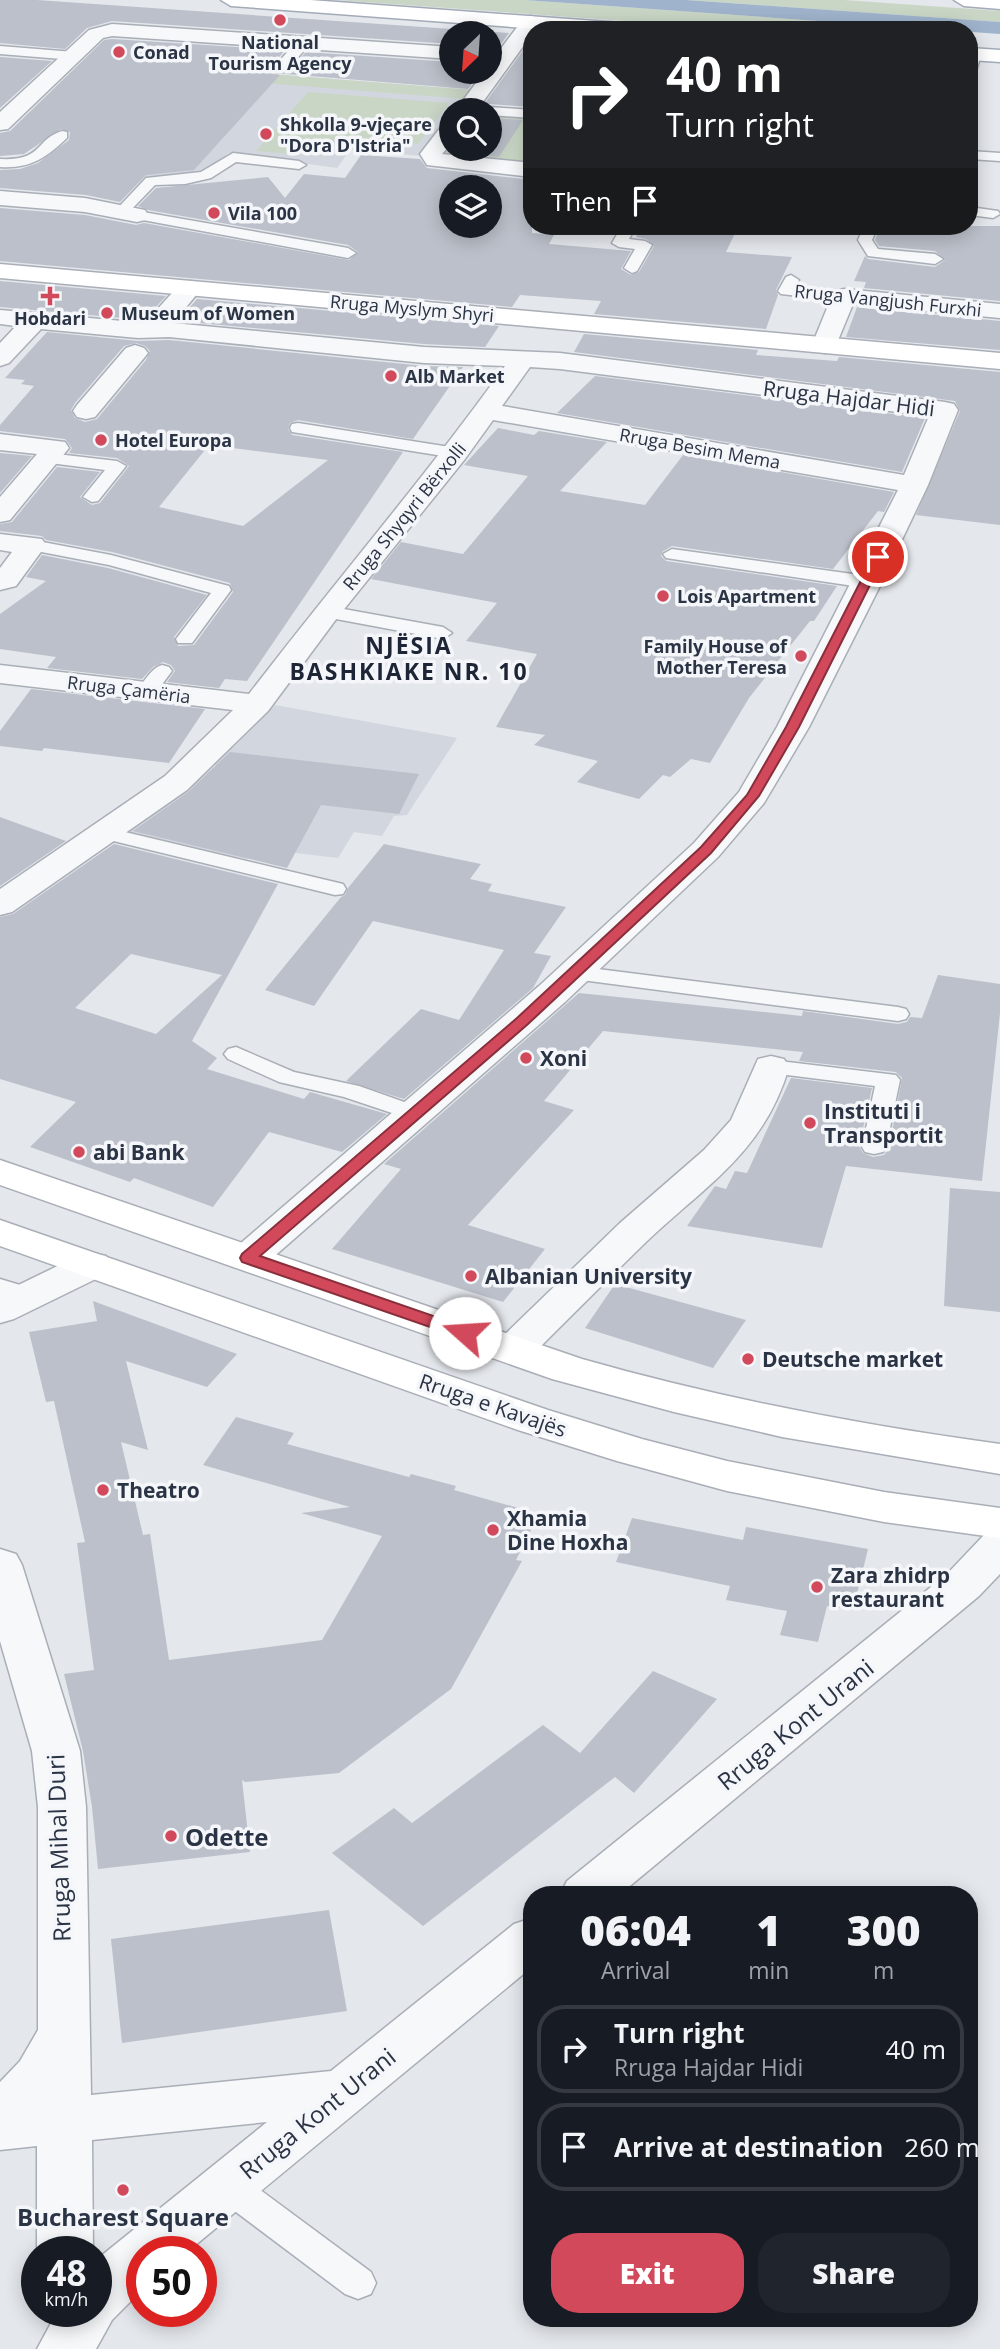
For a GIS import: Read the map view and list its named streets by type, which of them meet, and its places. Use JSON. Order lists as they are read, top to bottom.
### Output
{
  "streets": {
    "main road": ["Rruga Myslym Shyri", "Rruga e Kavajës"],
    "street": [
      "Rruga Vangjush Furxhi",
      "Rruga Hajdar Hidi",
      "Rruga Besim Mema",
      "Rruga Shyqyri Bërxolli",
      "Rruga Çamëria",
      "Rruga Kont Urani",
      "Rruga Mihal Duri"
    ]
  },
  "crossings": [
    ["Rruga Hajdar Hidi", "Rruga Besim Mema"],
    ["Rruga Hajdar Hidi", "Rruga Shyqyri Bërxolli"],
    ["Rruga Besim Mema", "Rruga Shyqyri Bërxolli"],
    ["Rruga Shyqyri Bërxolli", "Rruga Çamëria"]
  ],
  "districts": ["NJËSIA BASHKIAKE NR. 10"],
  "places": {
    "other": [
      "National Tourism Agency",
      "Conad",
      "Shkolla 9-vjeçare \"Dora D'Istria\"",
      "Vila 100",
      "Museum of Women",
      "Alb Market",
      "Hotel Europa",
      "Lois Apartment",
      "Family House of Mother Teresa",
      "Xoni",
      "Instituti i Transportit",
      "abi Bank",
      "Albanian University",
      "Deutsche market",
      "Theatro",
      "Xhamia Dine Hoxha",
      "Zara zhidrp restaurant",
      "Odette",
      "Bucharest Square"
    ],
    "health": ["Hobdari"]
  },
  "north": "bottom left",
  "page": {
    "turn": ["40 m", "Turn right"],
    "then": "Then",
    "eta": [
      "06:04",
      "Arrival",
      "1",
      "min",
      "300",
      "m"
    ],
    "list": [
      {
        "name": "Turn right",
        "note": "Rruga Hajdar Hidi",
        "value": "40 m"
      },
      {
        "name": "Arrive at destination",
        "value": "260 m"
      }
    ],
    "buttons": ["Exit", "Share"],
    "speed": "48 km/h",
    "limit": "50"
  }
}
